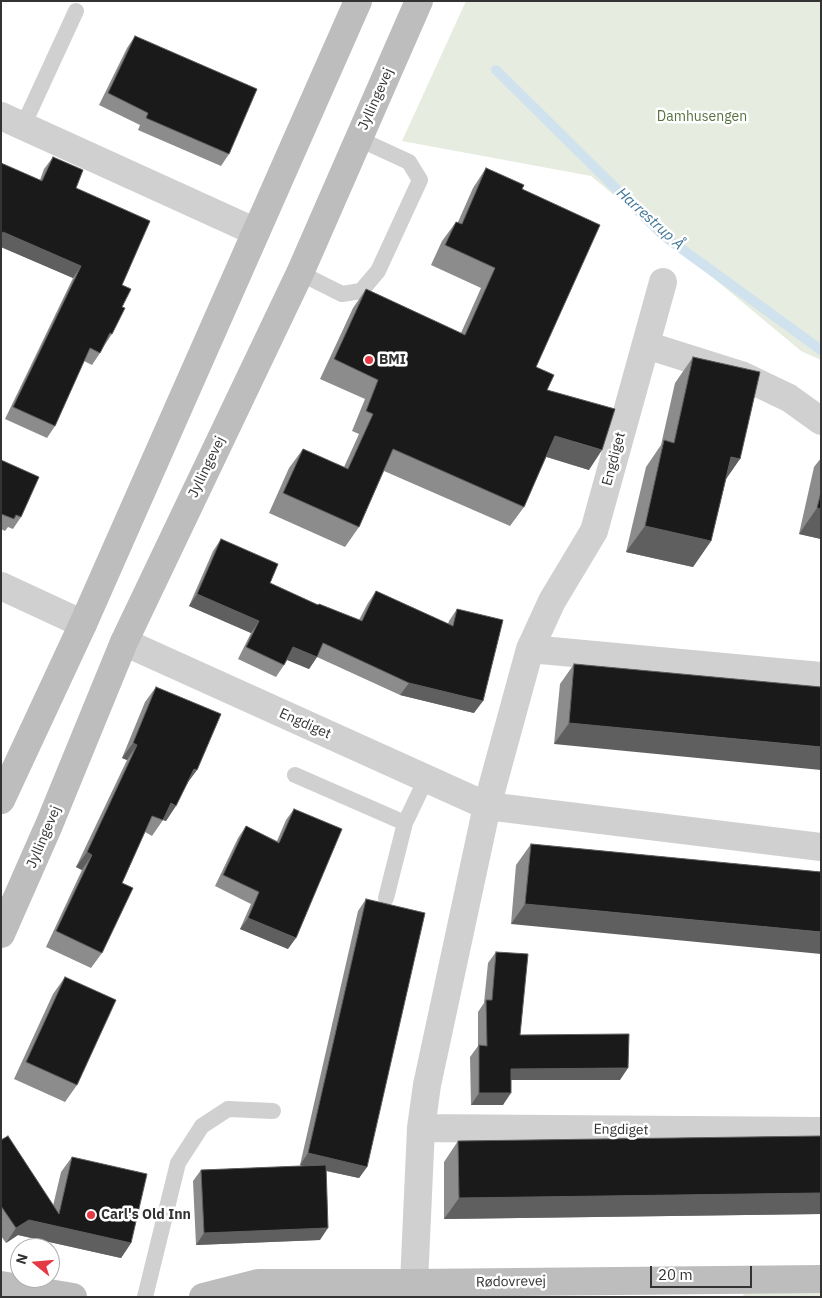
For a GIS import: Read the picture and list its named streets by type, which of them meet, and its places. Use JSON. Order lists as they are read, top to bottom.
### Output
{
  "streets": {
    "street": ["Jyllingevej", "Engdiget", "Rødovrevej"]
  },
  "crossings": [
    ["Jyllingevej", "Engdiget"],
    ["Engdiget", "Rødovrevej"]
  ],
  "water": ["Harrestrup Å"],
  "parks": ["Damhusengen"],
  "places": ["BMI", "Carl's Old Inn"],
  "scale_bar": "20 m",
  "north": "left"
}
